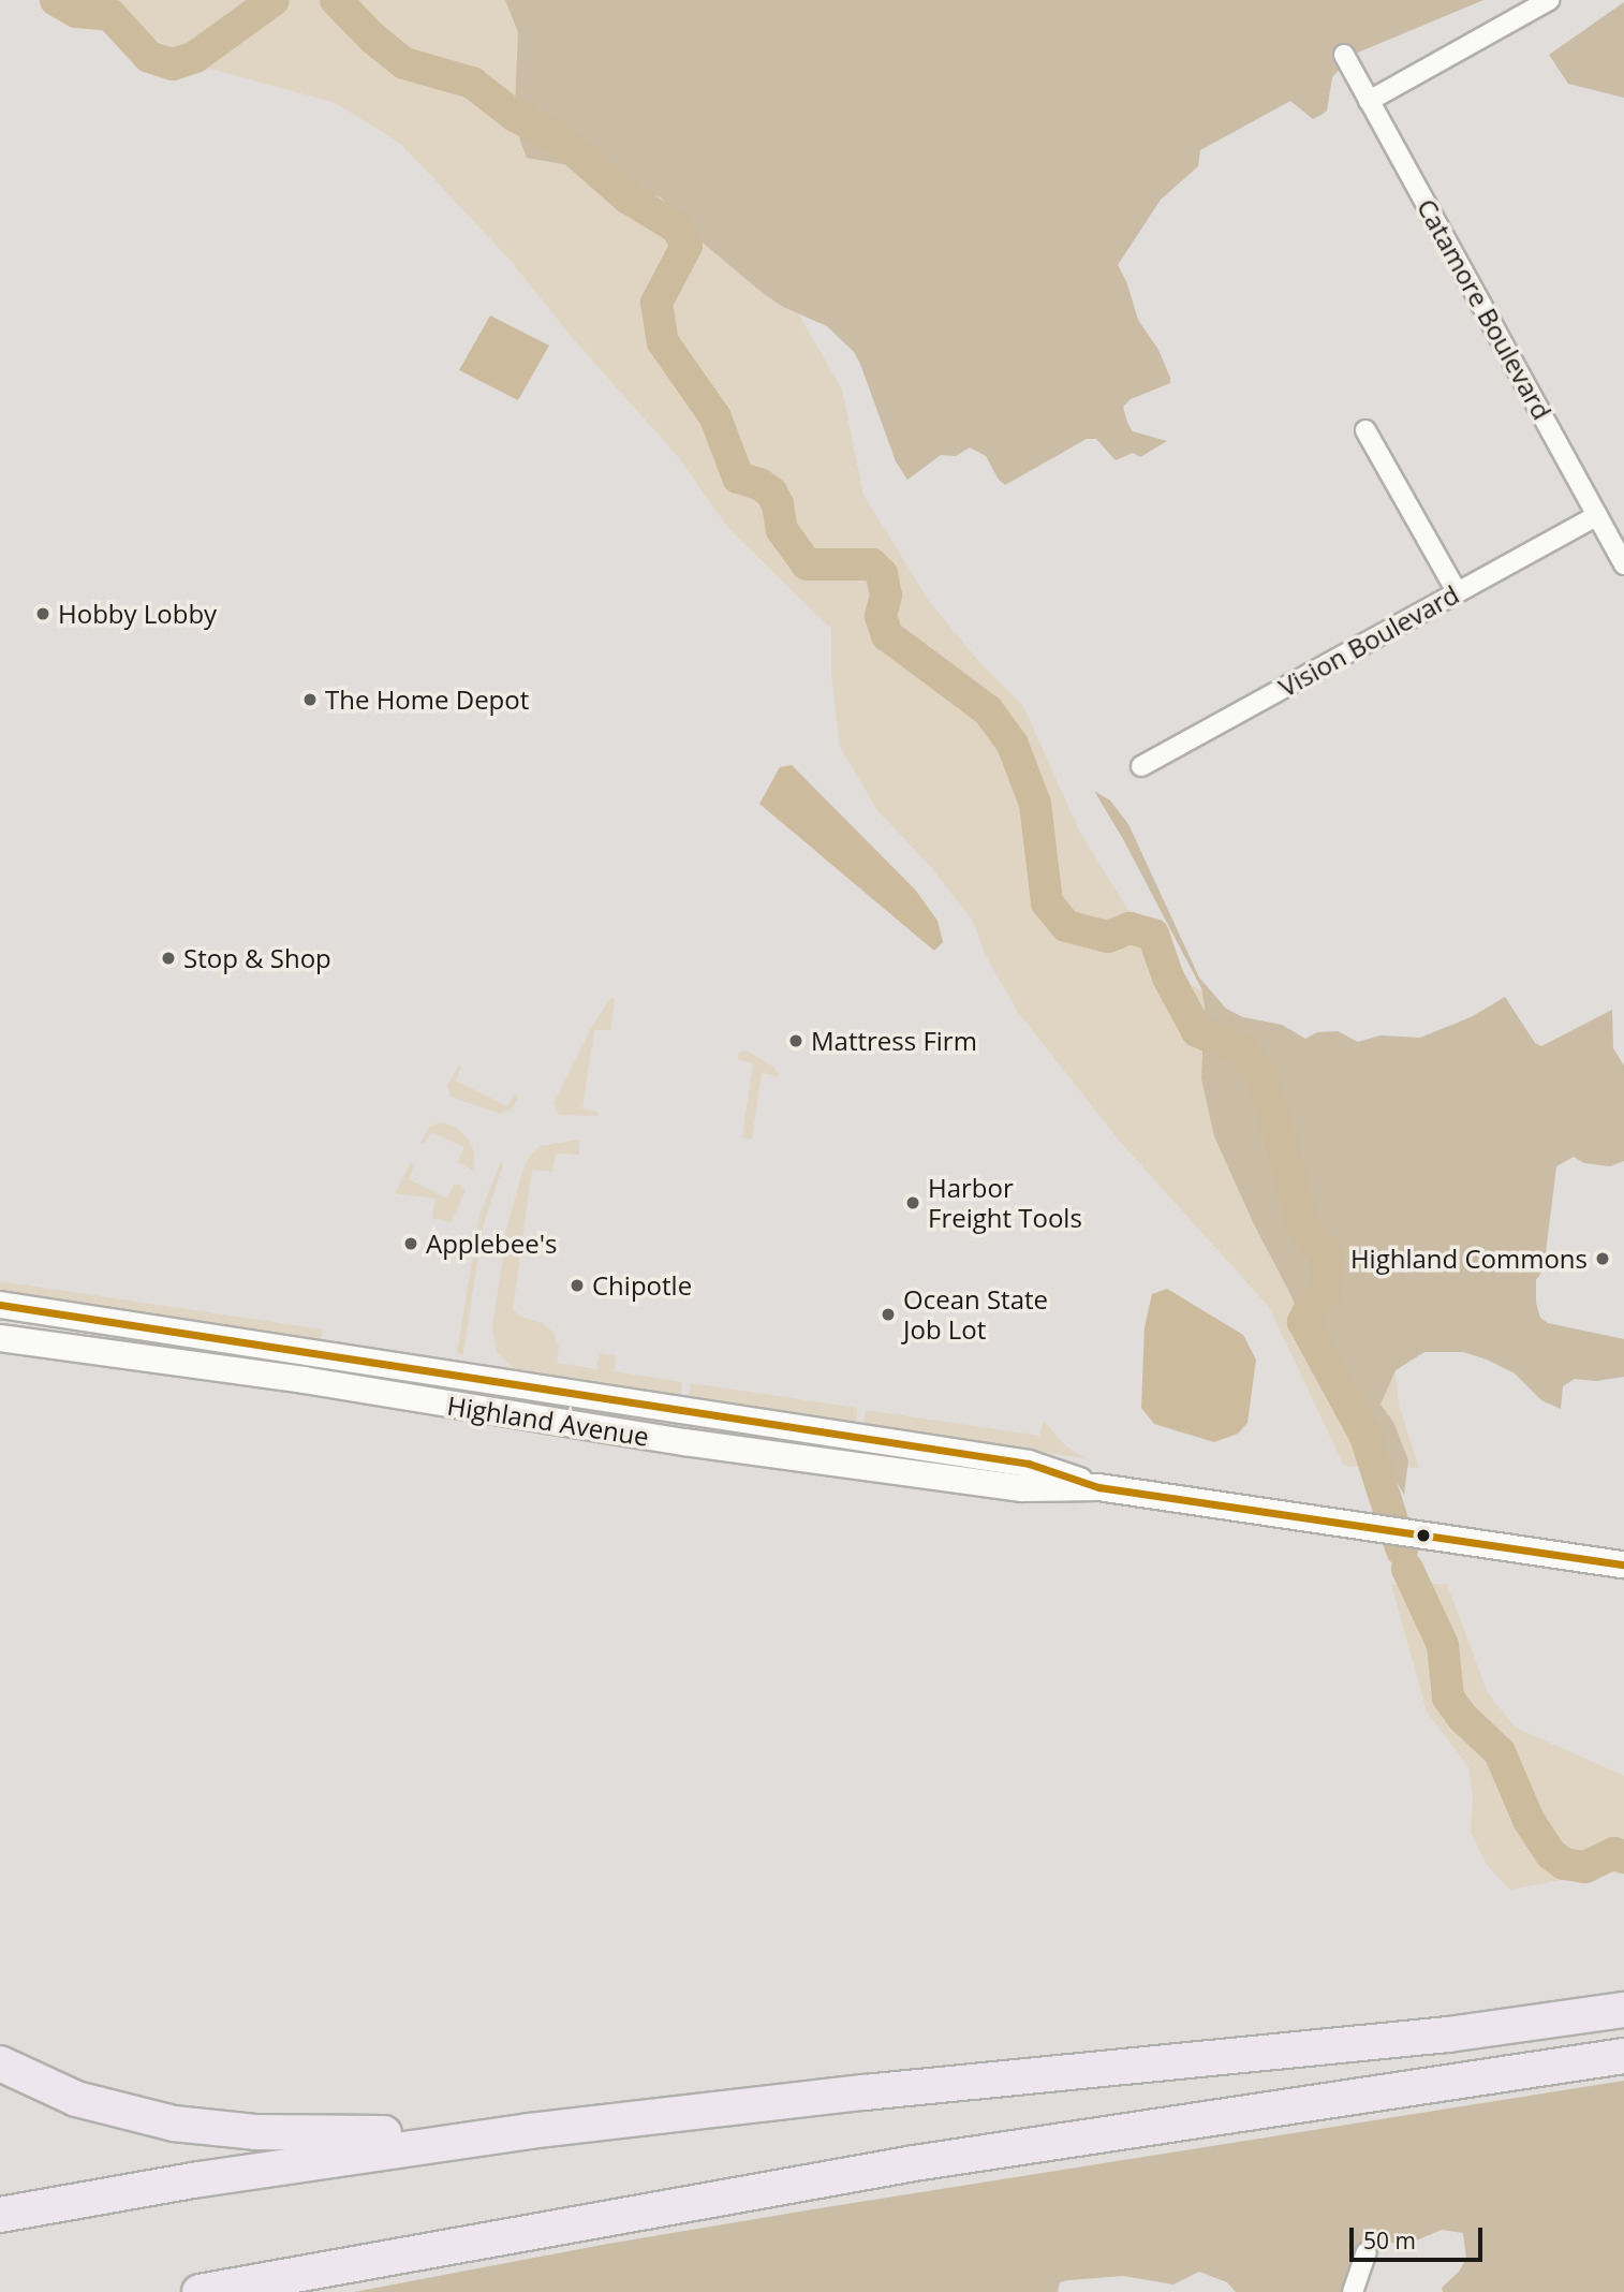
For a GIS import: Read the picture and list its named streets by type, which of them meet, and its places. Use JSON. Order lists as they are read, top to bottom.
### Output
{
  "streets": {
    "main road": ["Highland Avenue"],
    "street": ["Catamore Boulevard", "Vision Boulevard"]
  },
  "crossings": [
    ["Catamore Boulevard", "Vision Boulevard"]
  ],
  "places": [
    "Hobby Lobby",
    "The Home Depot",
    "Stop & Shop",
    "Mattress Firm",
    "Harbor Freight Tools",
    "Applebee's",
    "Highland Commons",
    "Chipotle",
    "Ocean State Job Lot"
  ],
  "scale_bar": "50 m"
}
